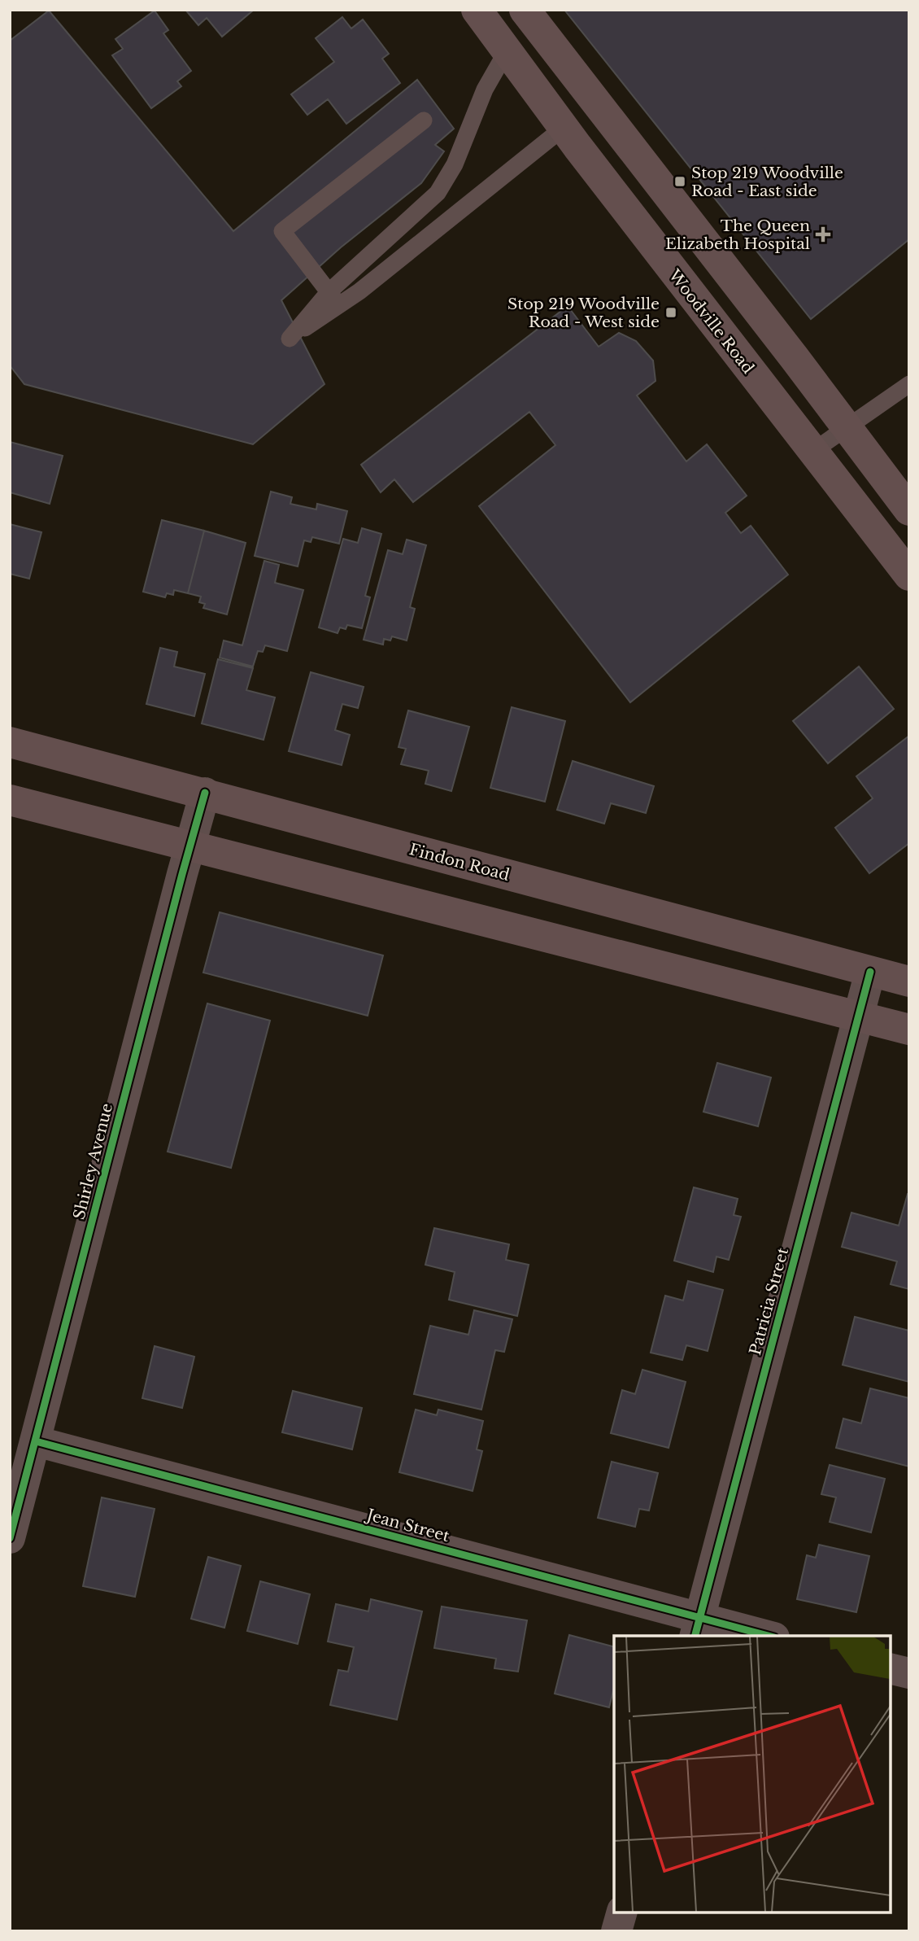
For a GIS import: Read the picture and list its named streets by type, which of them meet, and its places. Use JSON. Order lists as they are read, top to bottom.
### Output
{
  "streets": {
    "main road": ["Woodville Road", "Findon Road"],
    "street": ["Shirley Avenue", "Patricia Street", "Jean Street"]
  },
  "crossings": [
    ["Findon Road", "Shirley Avenue"],
    ["Findon Road", "Patricia Street"],
    ["Shirley Avenue", "Jean Street"],
    ["Patricia Street", "Jean Street"]
  ],
  "places": {
    "transit": ["Stop 219 Woodville Road - East side", "Stop 219 Woodville Road - West side"],
    "health": ["The Queen Elizabeth Hospital"]
  }
}
